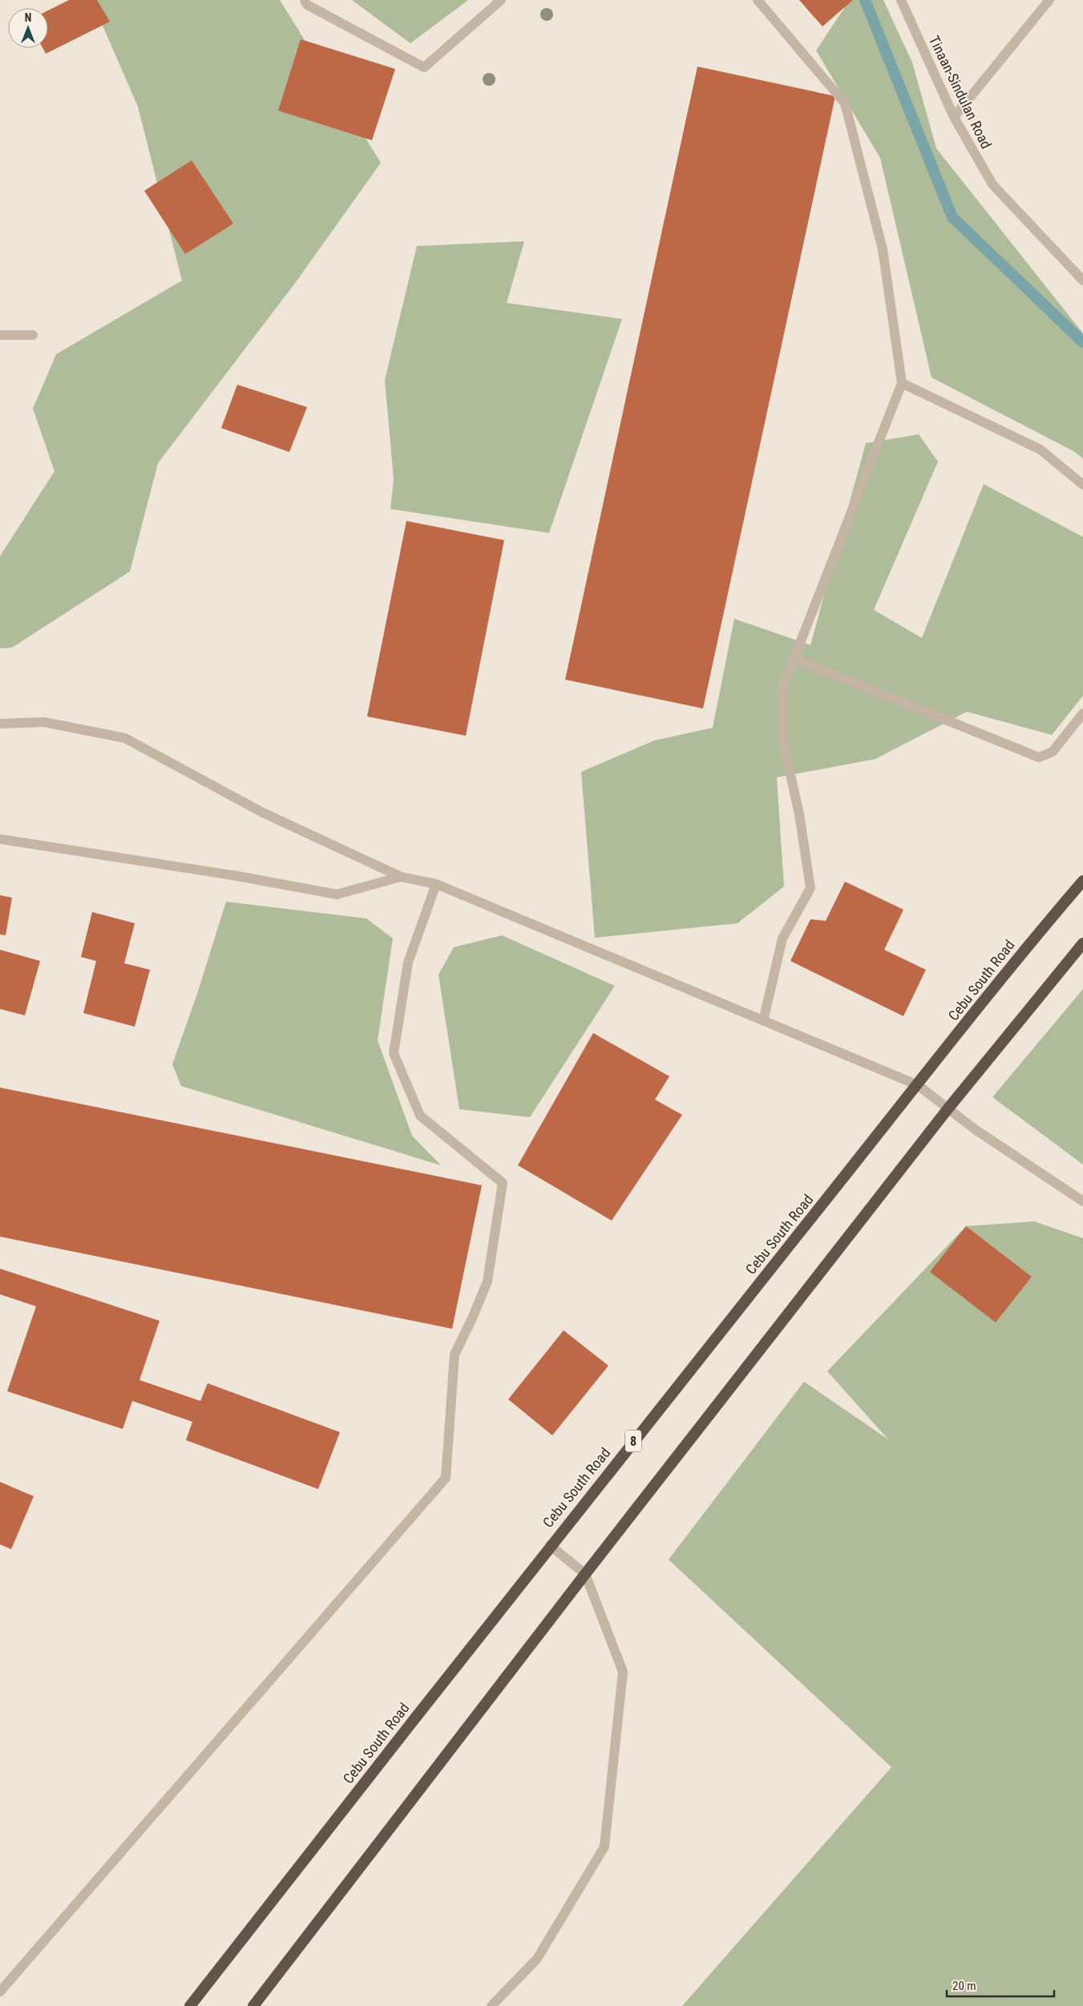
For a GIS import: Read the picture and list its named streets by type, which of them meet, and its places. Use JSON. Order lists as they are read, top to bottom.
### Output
{
  "streets": {
    "highway": ["Cebu South Road", "8"],
    "street": ["Tinaan-Sindulan Road"]
  },
  "scale_bar": "20 m",
  "north": "top"
}
